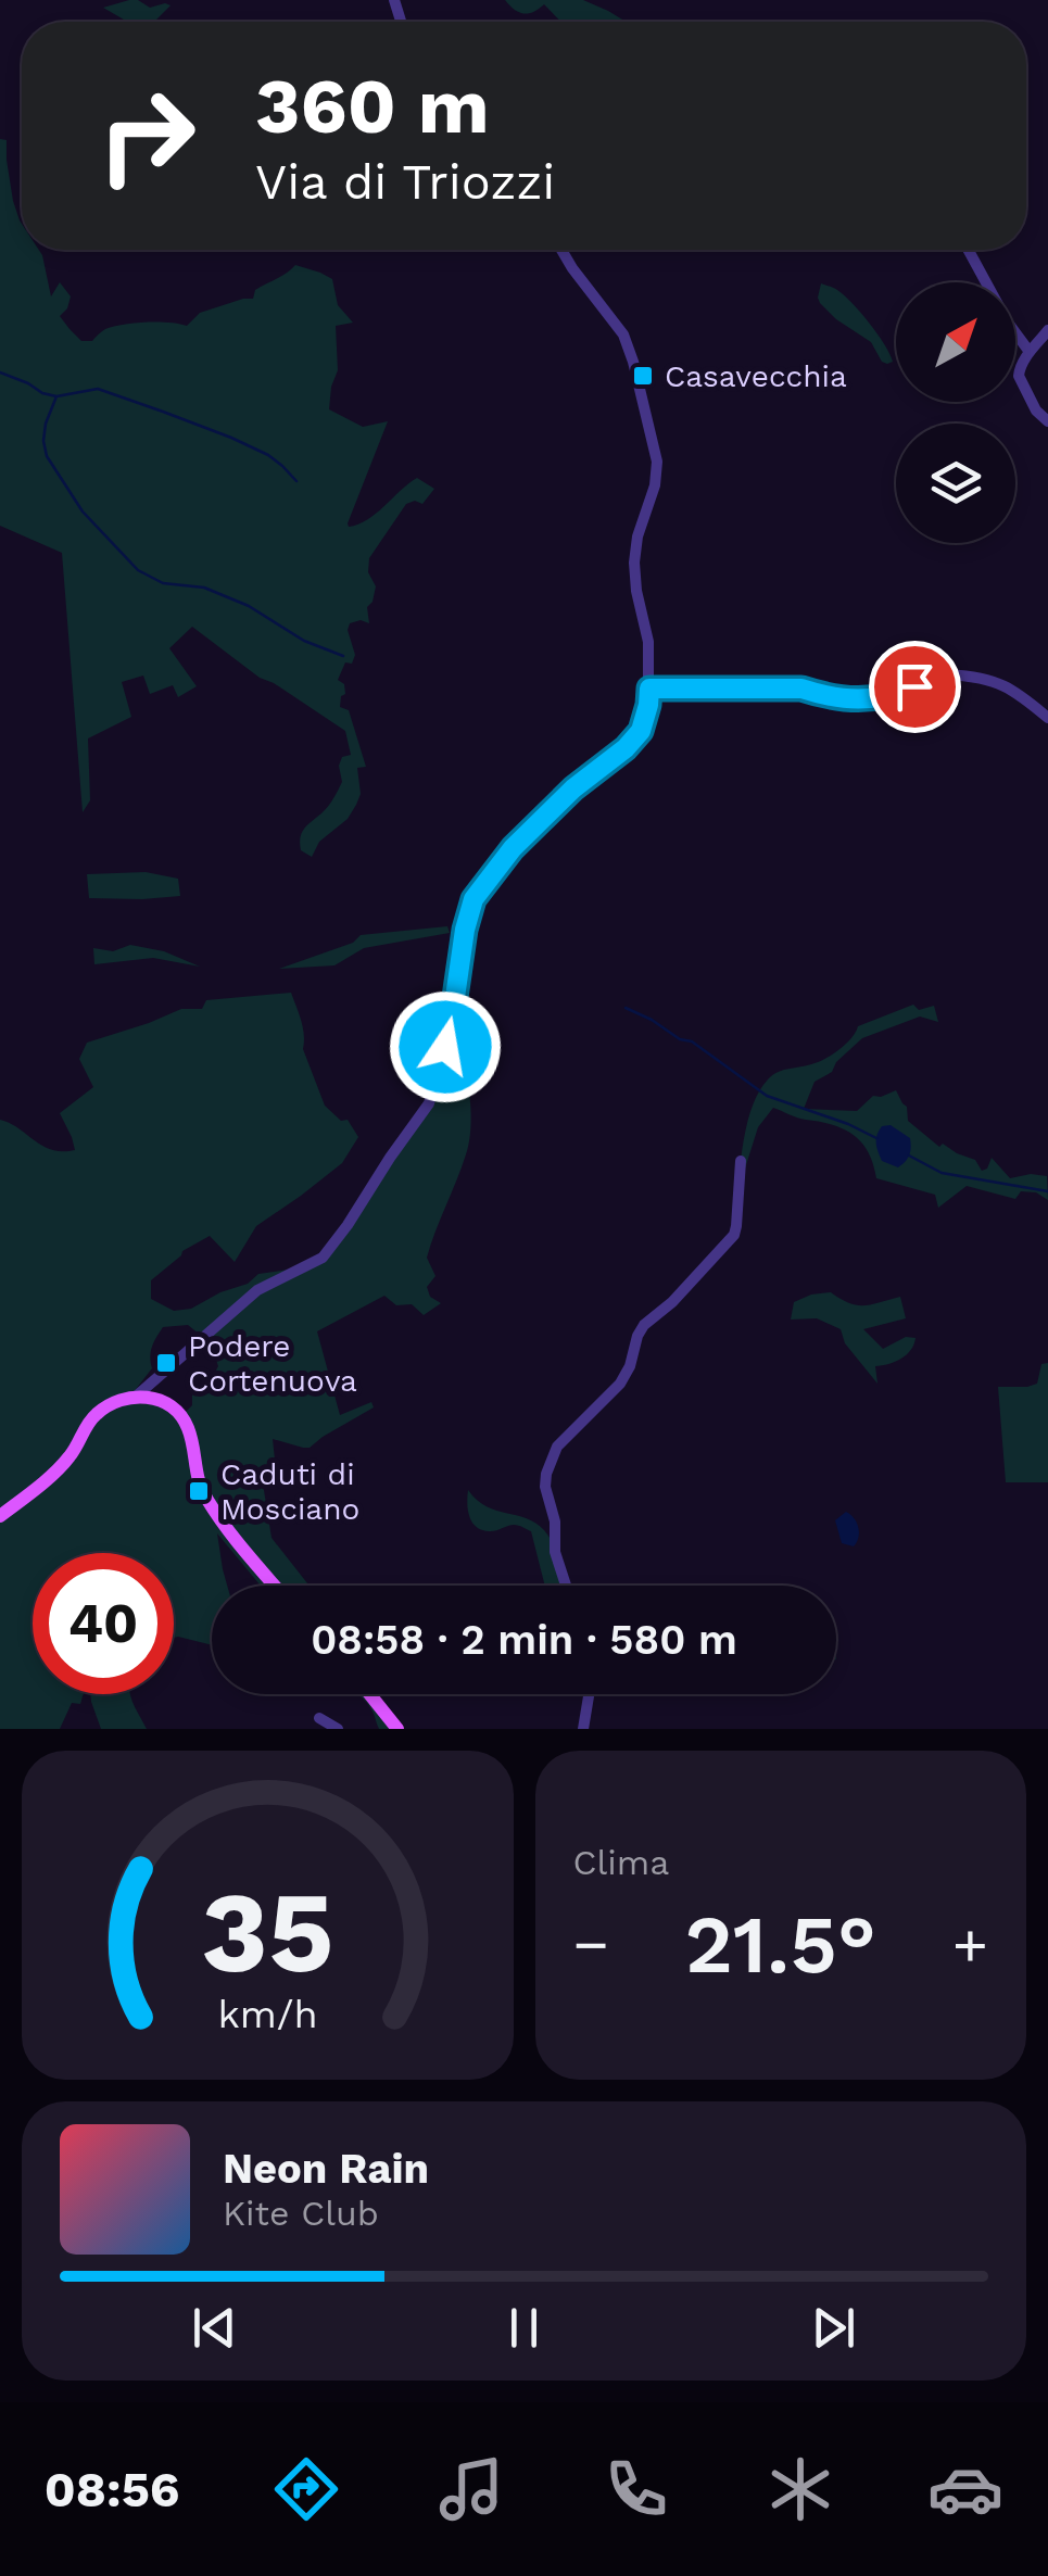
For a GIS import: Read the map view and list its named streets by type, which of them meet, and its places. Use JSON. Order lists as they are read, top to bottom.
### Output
{
  "places": {
    "transit": ["Casavecchia", "Podere Cortenuova", "Caduti di Mosciano"]
  },
  "north": "top right",
  "page": {
    "turn": ["360 m", "Via di Triozzi"],
    "limit": "40",
    "trip": "08:58 · 2 min · 580 m",
    "tile": "Clima",
    "heat": ["−", "21.5°", "+"],
    "song": ["Neon Rain", "Kite Club"],
    "tabs": "08:56",
    "gauge": ["35", "km/h"]
  }
}
